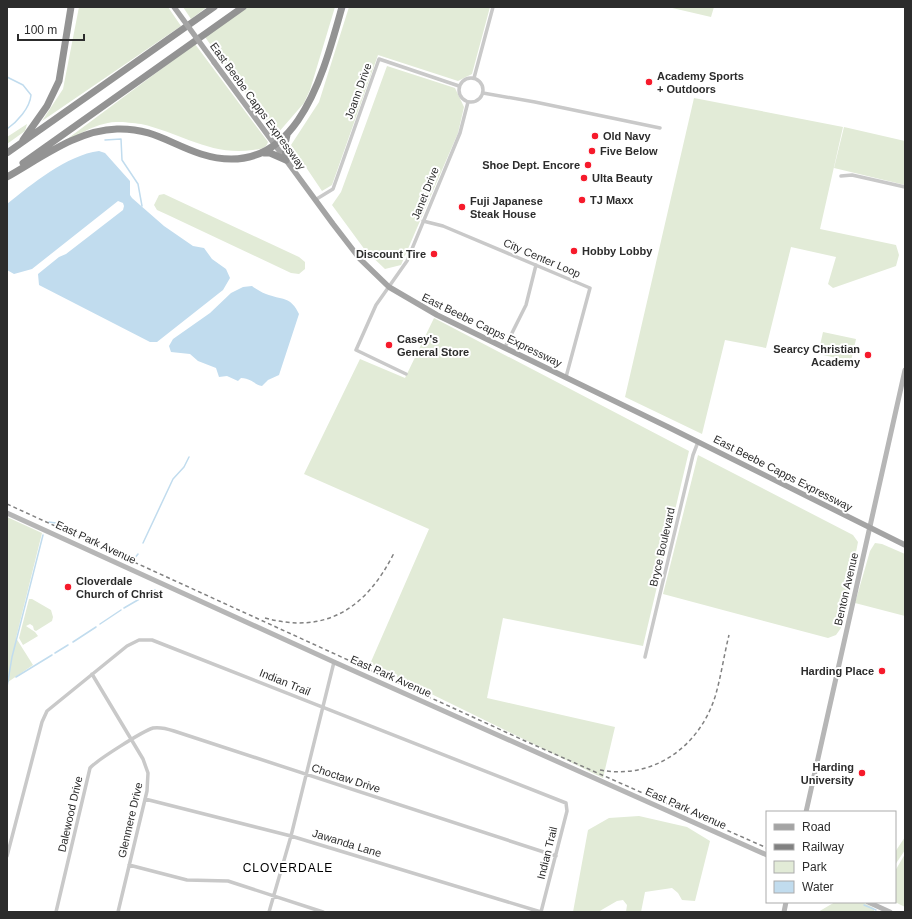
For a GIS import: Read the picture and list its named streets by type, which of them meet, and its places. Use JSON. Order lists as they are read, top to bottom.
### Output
{
  "streets": {
    "main road": ["East Beebe Capps Expressway"],
    "street": [
      "Joann Drive",
      "Janet Drive",
      "City Center Loop",
      "East Park Avenue",
      "Bryce Boulevard",
      "Benton Avenue",
      "Indian Trail",
      "Choctaw Drive",
      "Dalewood Drive",
      "Glenmere Drive",
      "Jawanda Lane"
    ]
  },
  "crossings": [
    ["Joann Drive", "East Beebe Capps Expressway"],
    ["Joann Drive", "Janet Drive"],
    ["East Beebe Capps Expressway", "Janet Drive"],
    ["East Beebe Capps Expressway", "City Center Loop"],
    ["East Beebe Capps Expressway", "Bryce Boulevard"],
    ["East Beebe Capps Expressway", "Benton Avenue"],
    ["Janet Drive", "City Center Loop"],
    ["Indian Trail", "Choctaw Drive"],
    ["Indian Trail", "Glenmere Drive"],
    ["Indian Trail", "Jawanda Lane"],
    ["Choctaw Drive", "Dalewood Drive"],
    ["Choctaw Drive", "Glenmere Drive"],
    ["Dalewood Drive", "Glenmere Drive"],
    ["Glenmere Drive", "Jawanda Lane"]
  ],
  "districts": ["CLOVERDALE"],
  "places": [
    "Academy Sports + Outdoors",
    "Old Navy",
    "Five Below",
    "Shoe Dept. Encore",
    "Ulta Beauty",
    "TJ Maxx",
    "Fuji Japanese Steak House",
    "Hobby Lobby",
    "Discount Tire",
    "Casey's General Store",
    "Searcy Christian Academy",
    "Cloverdale Church of Christ",
    "Harding Place",
    "Harding University"
  ],
  "legend": [
    "Road",
    "Railway",
    "Park",
    "Water"
  ],
  "scale_bar": "100 m"
}
